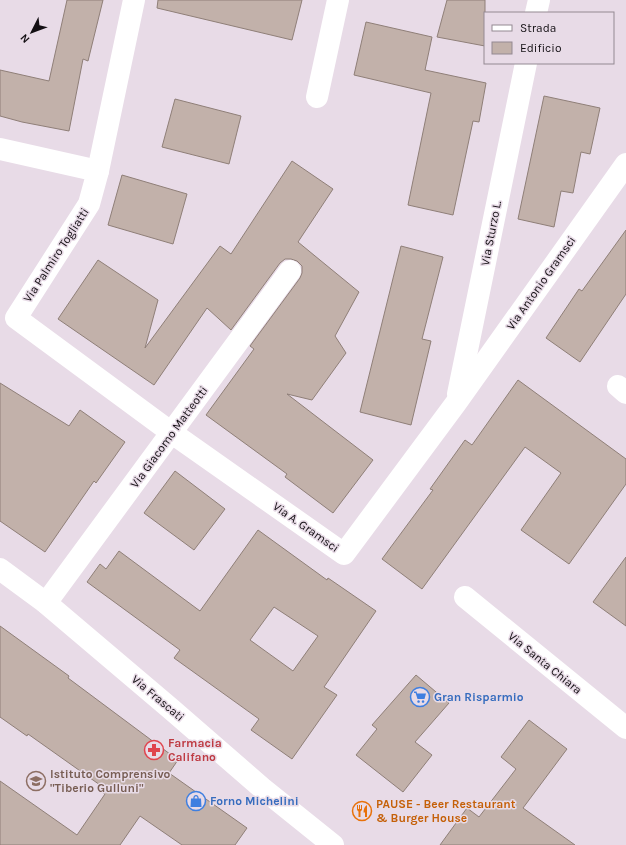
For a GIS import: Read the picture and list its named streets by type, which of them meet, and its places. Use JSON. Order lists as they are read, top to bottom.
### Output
{
  "streets": {
    "street": [
      "Via Sturzo L.",
      "Via Palmiro Togliatti",
      "Via Antonio Gramsci",
      "Via Giacomo Matteotti",
      "Via A. Gramsci",
      "Via Santa Chiara",
      "Via Frascati"
    ]
  },
  "crossings": [
    ["Via Sturzo L.", "Via Antonio Gramsci"],
    ["Via Sturzo L.", "Via A. Gramsci"],
    ["Via Palmiro Togliatti", "Via Giacomo Matteotti"],
    ["Via Palmiro Togliatti", "Via A. Gramsci"],
    ["Via Antonio Gramsci", "Via A. Gramsci"],
    ["Via Giacomo Matteotti", "Via A. Gramsci"],
    ["Via Giacomo Matteotti", "Via Frascati"]
  ],
  "places": {
    "supermarket": ["Gran Risparmio"],
    "pharmacy": ["Farmacia Califano"],
    "school or university": ["Istituto Comprensivo \"Tiberio Gulluni\""],
    "shop": ["Forno Michelini"],
    "restaurant": ["PAUSE - Beer Restaurant & Burger House"]
  },
  "legend": ["Strada", "Edificio"],
  "north": "bottom left"
}
